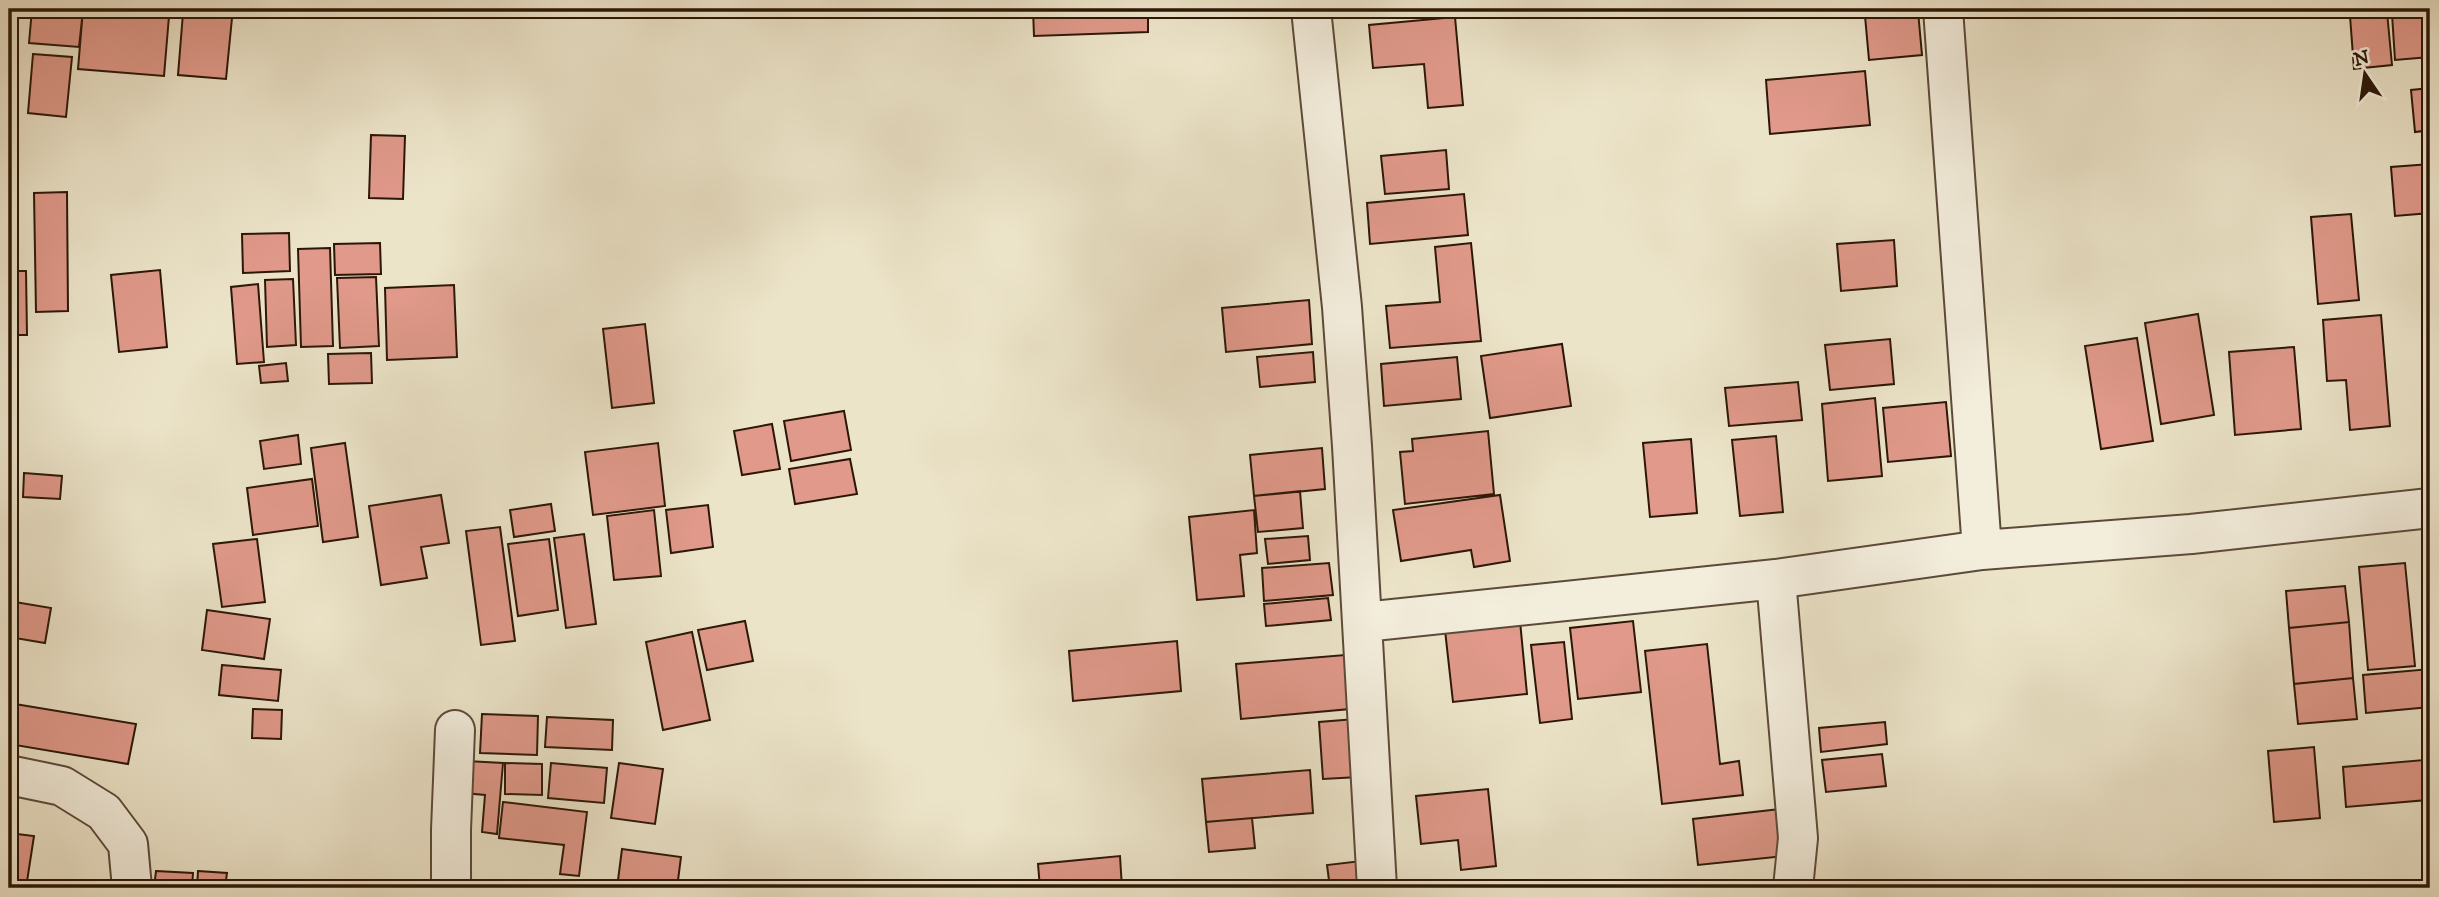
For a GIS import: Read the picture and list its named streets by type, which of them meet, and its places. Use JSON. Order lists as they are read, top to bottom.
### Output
{
  "north": "top"
}
